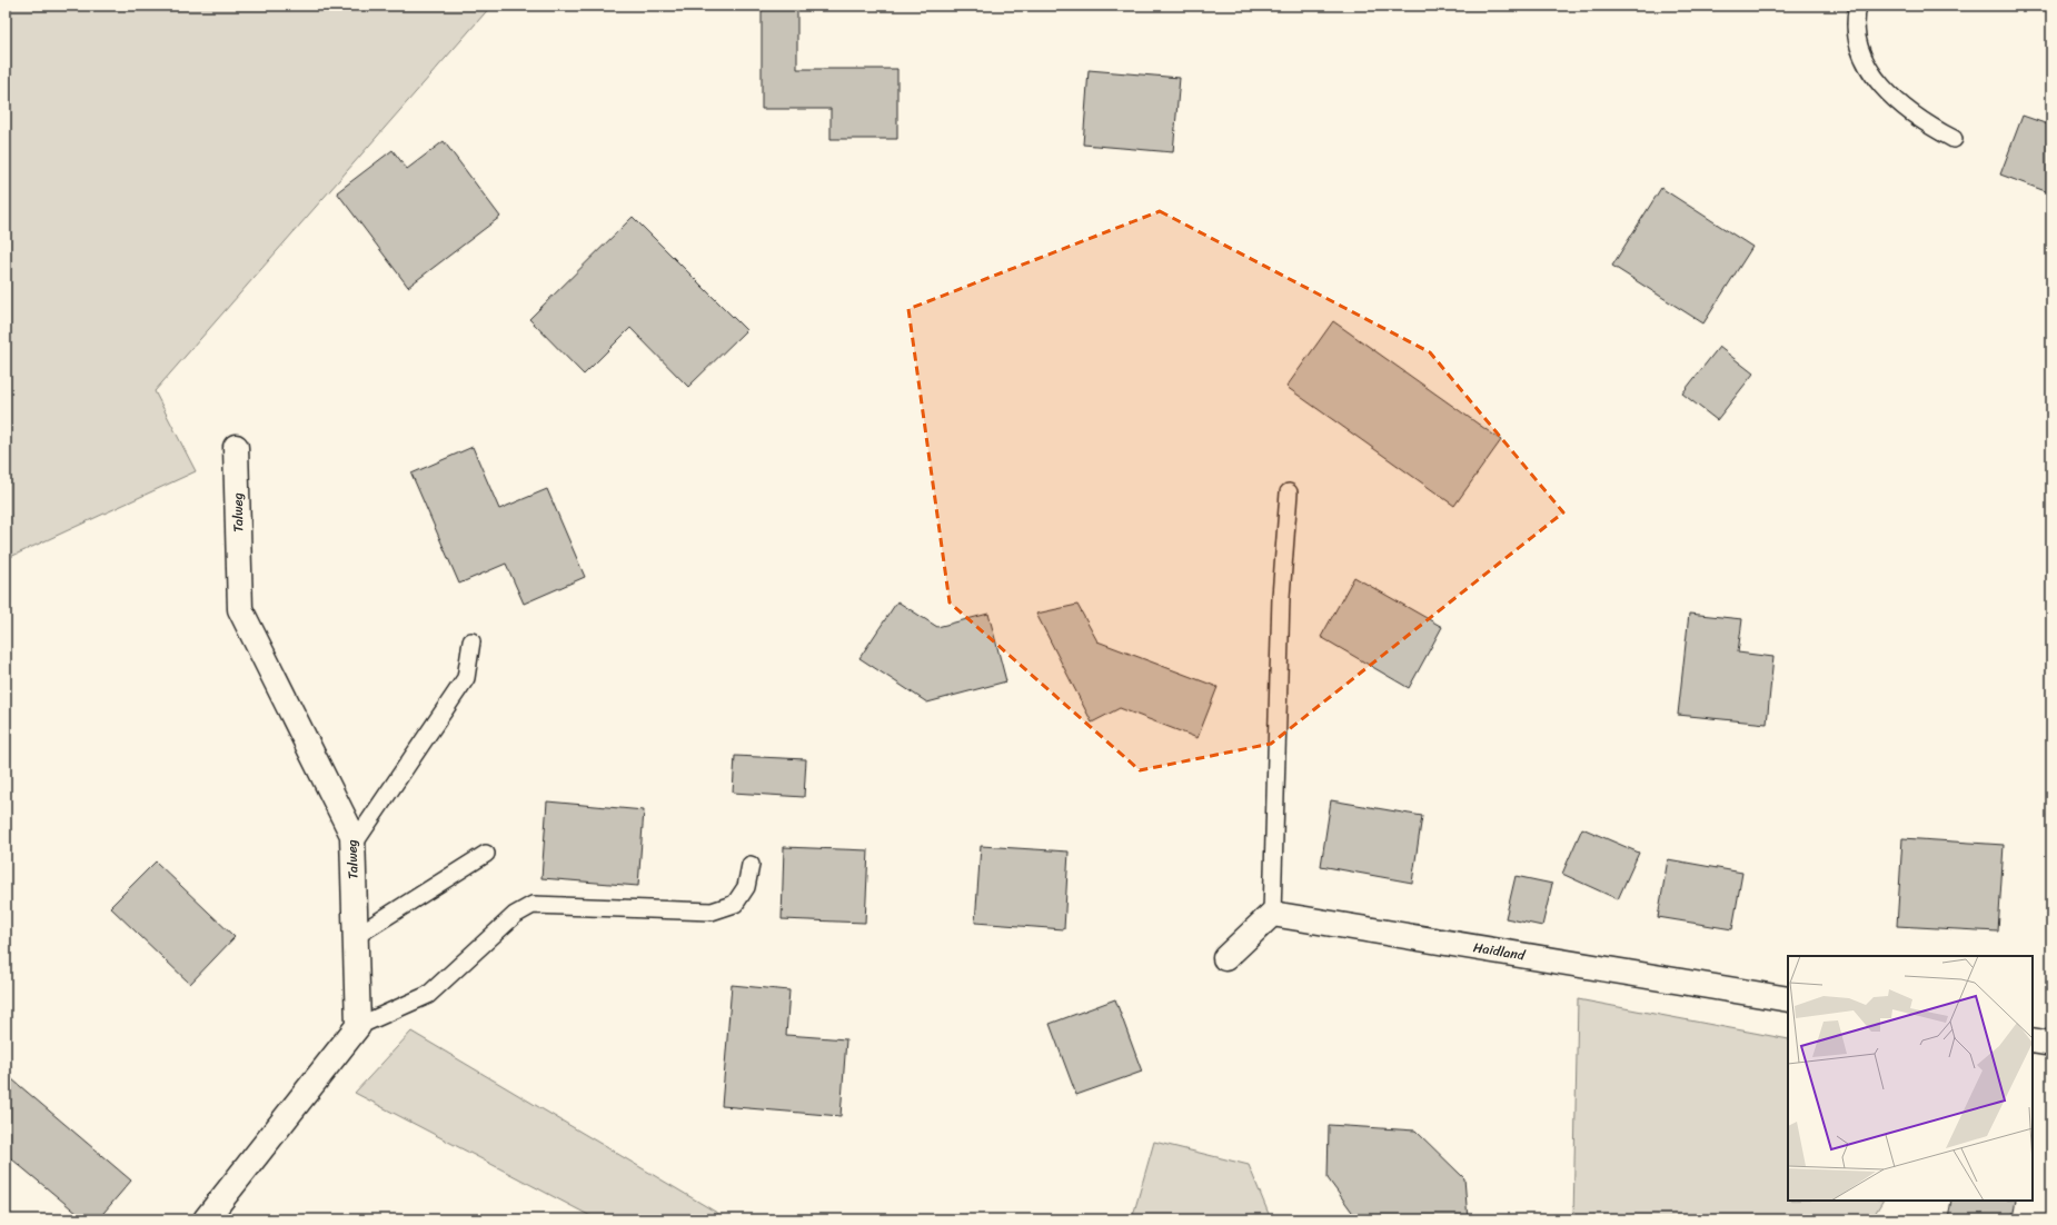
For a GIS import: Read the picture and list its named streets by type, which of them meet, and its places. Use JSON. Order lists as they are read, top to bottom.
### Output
{
  "streets": {
    "street": ["Talweg", "Haidland"]
  }
}
